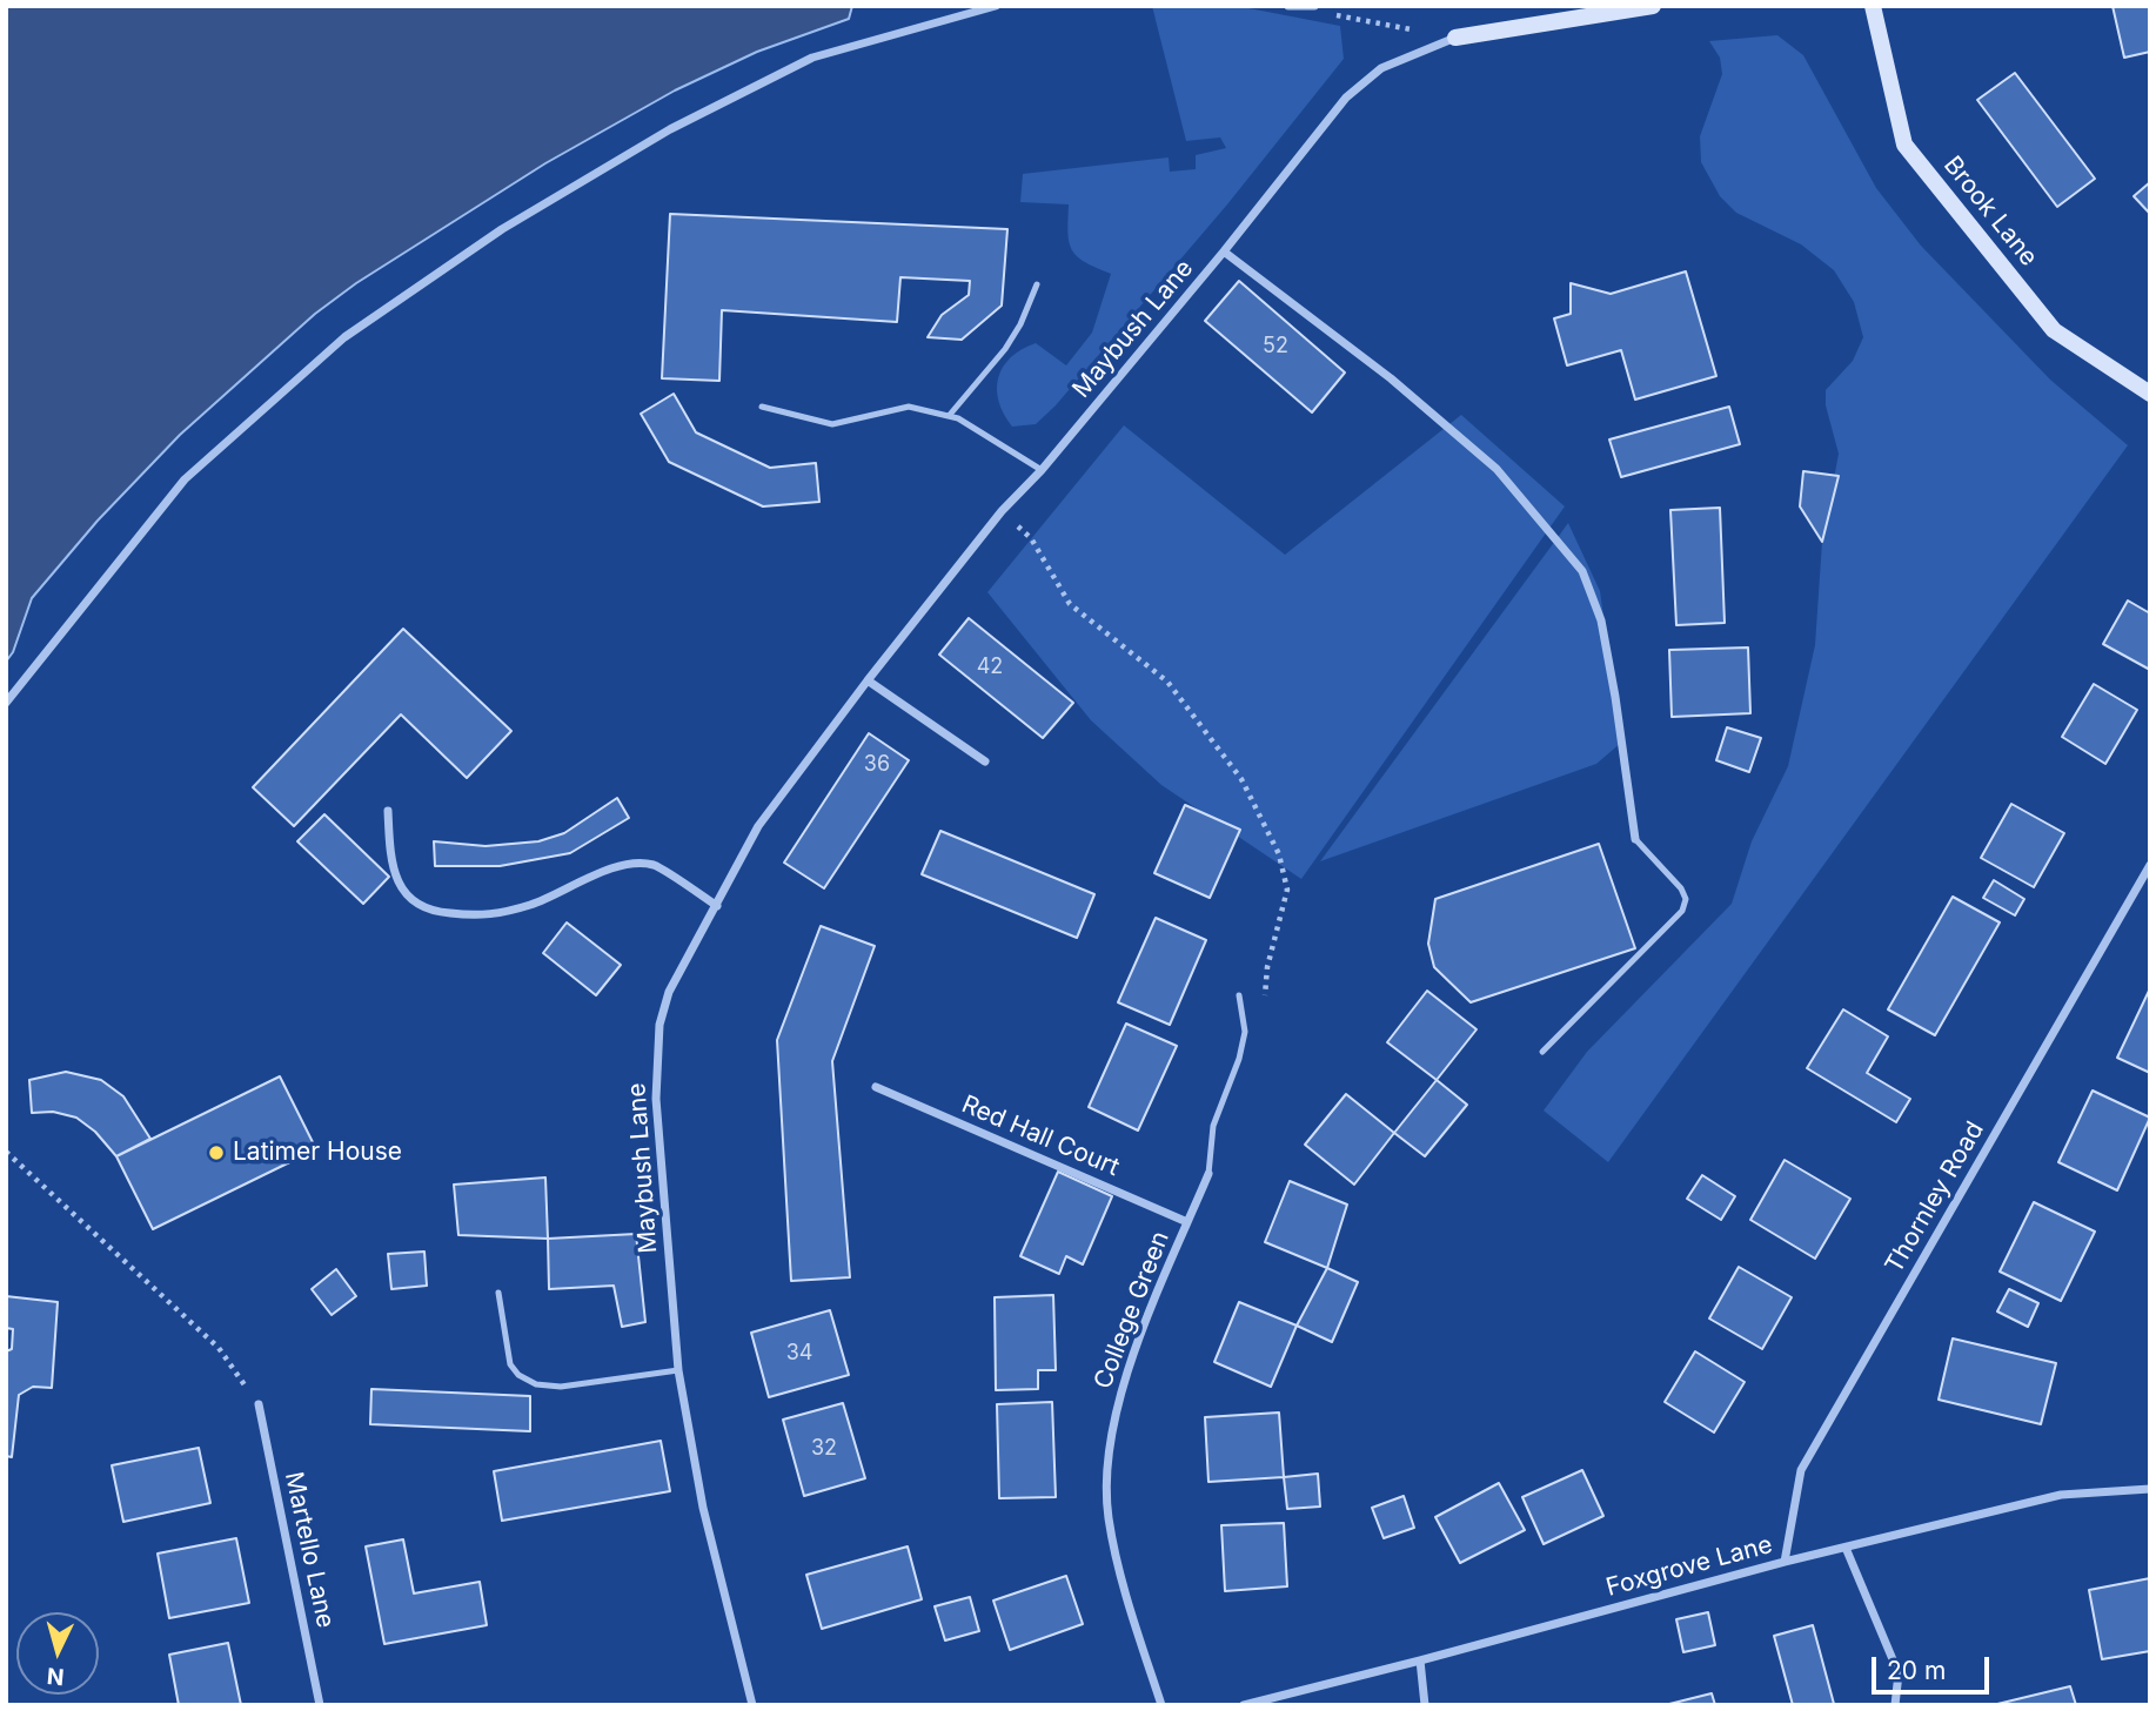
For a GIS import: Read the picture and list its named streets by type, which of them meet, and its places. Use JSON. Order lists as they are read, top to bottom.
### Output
{
  "streets": {
    "street": [
      "Brook Lane",
      "Maybush Lane",
      "Red Hall Court",
      "Thornley Road",
      "College Green",
      "Martello Lane",
      "Foxgrove Lane"
    ]
  },
  "crossings": [
    ["Red Hall Court", "College Green"],
    ["Thornley Road", "Foxgrove Lane"]
  ],
  "places": ["Latimer House"],
  "house_numbers": [
    "52",
    "42",
    "36",
    "34",
    "32"
  ],
  "scale_bar": "20 m",
  "north": "bottom"
}
